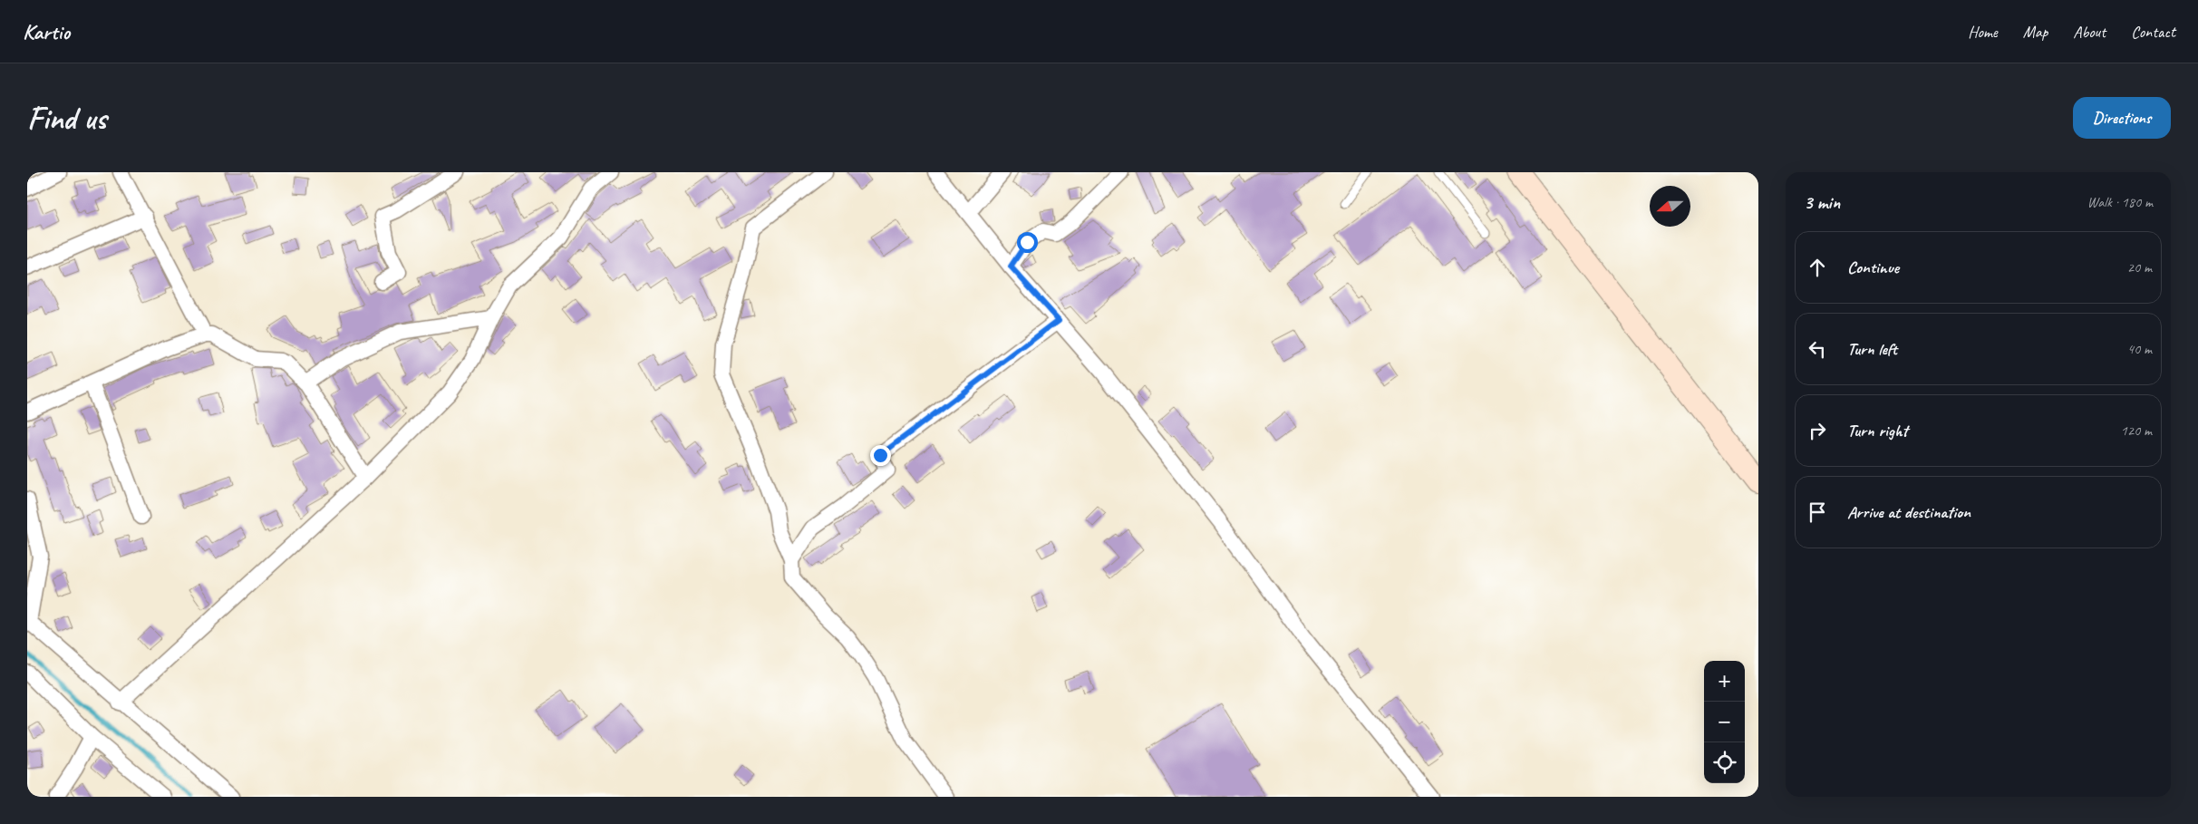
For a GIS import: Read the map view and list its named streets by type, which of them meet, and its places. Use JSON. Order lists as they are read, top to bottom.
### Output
{
  "north": "left",
  "page": {
    "header": "Kartio",
    "nav": [
      "Home",
      "Map",
      "About",
      "Contact"
    ],
    "buttons": "Directions",
    "title": "Find us",
    "heading": ["3 min", "Walk · 180 m"],
    "list": [
      ["Continue", "20 m"],
      ["Turn left", "40 m"],
      ["Turn right", "120 m"],
      "Arrive at destination"
    ],
    "map_buttons": ["+", "−"]
  }
}
